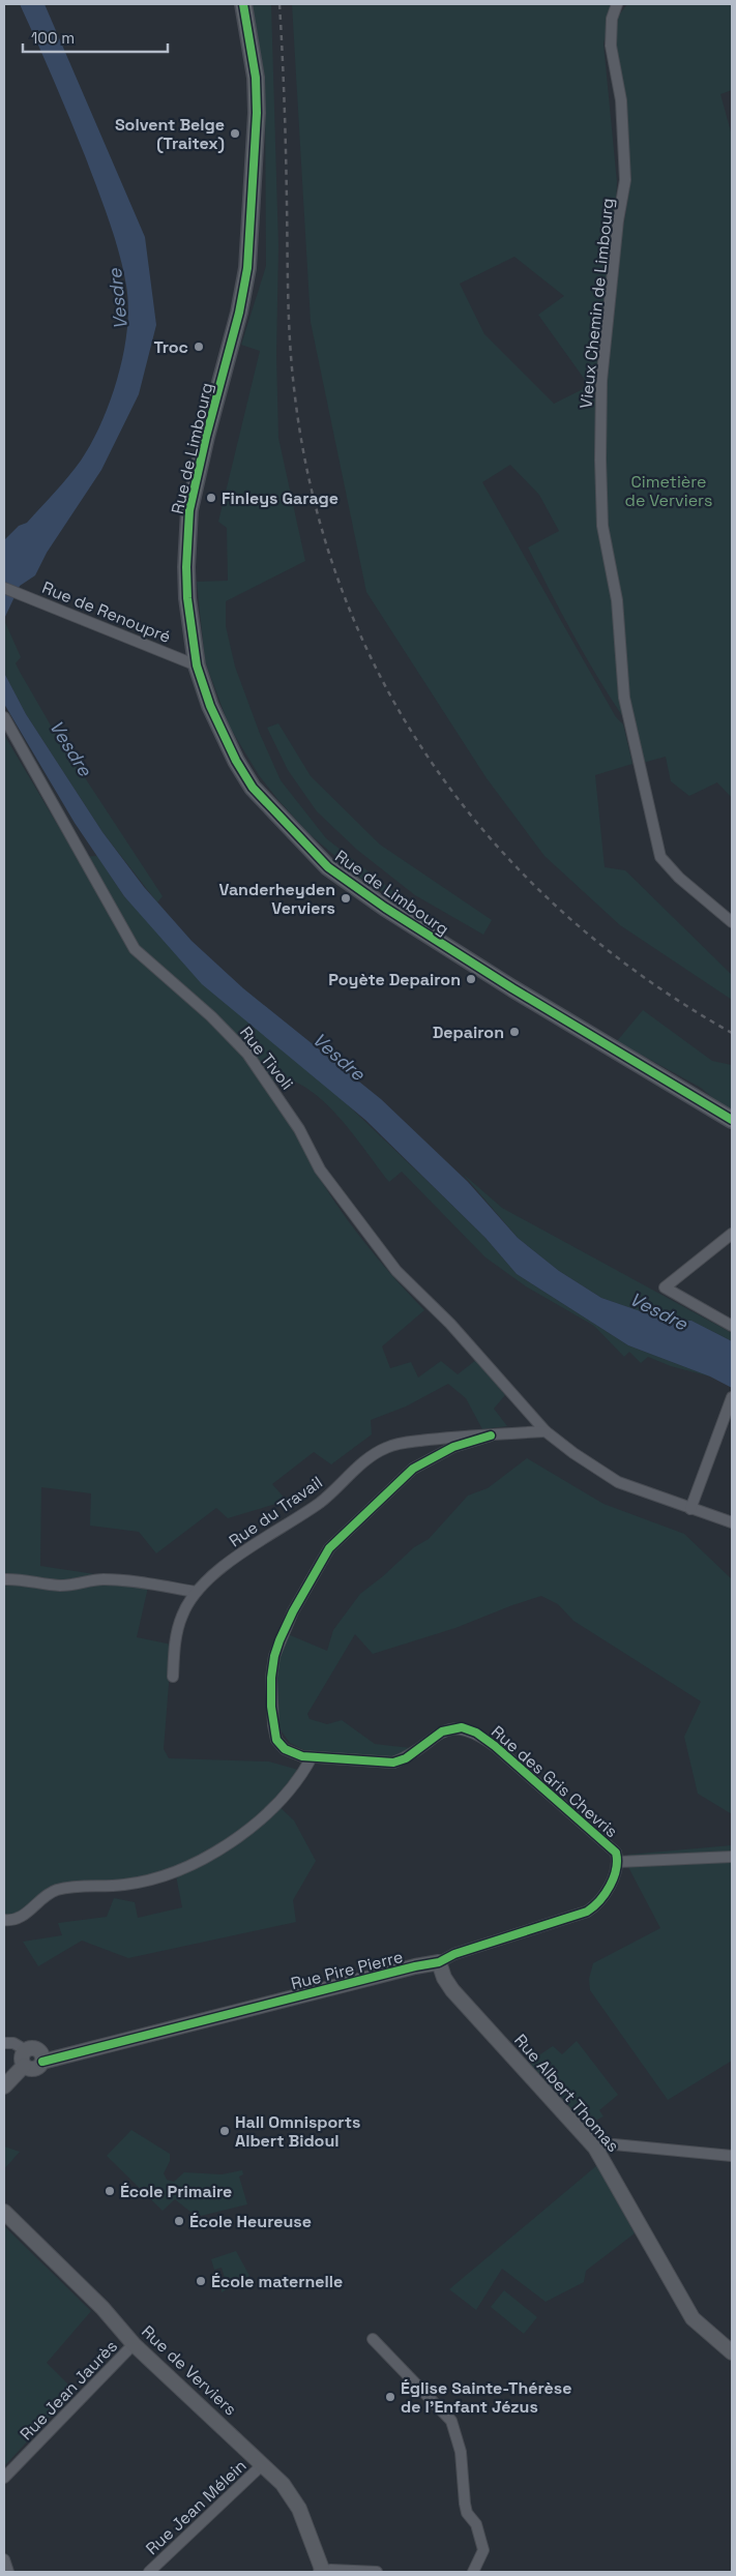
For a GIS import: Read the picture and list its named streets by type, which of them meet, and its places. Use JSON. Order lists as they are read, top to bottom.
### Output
{
  "streets": {
    "main road": ["Rue de Limbourg"],
    "street": [
      "Vieux Chemin de Limbourg",
      "Rue de Renoupré",
      "Rue Tivoli",
      "Rue du Travail",
      "Rue des Gris Chevris",
      "Rue Pire Pierre",
      "Rue Albert Thomas",
      "Rue de Verviers",
      "Rue Jean Jaurès",
      "Rue Jean Mélein"
    ]
  },
  "crossings": [
    ["Rue de Limbourg", "Rue de Renoupré"],
    ["Rue du Travail", "Rue des Gris Chevris"],
    ["Rue des Gris Chevris", "Rue Pire Pierre"],
    ["Rue Pire Pierre", "Rue Albert Thomas"],
    ["Rue de Verviers", "Rue Jean Jaurès"],
    ["Rue de Verviers", "Rue Jean Mélein"]
  ],
  "water": ["Vesdre"],
  "parks": ["Cimetière de Verviers"],
  "places": [
    "Solvent Belge (Traitex)",
    "Troc",
    "Finleys Garage",
    "Vanderheyden Verviers",
    "Poyète Depairon",
    "Depairon",
    "Hall Omnisports Albert Bidoul",
    "École Primaire",
    "École Heureuse",
    "École maternelle",
    "Église Sainte-Thérèse de l'Enfant Jézus"
  ],
  "scale_bar": "100 m"
}
